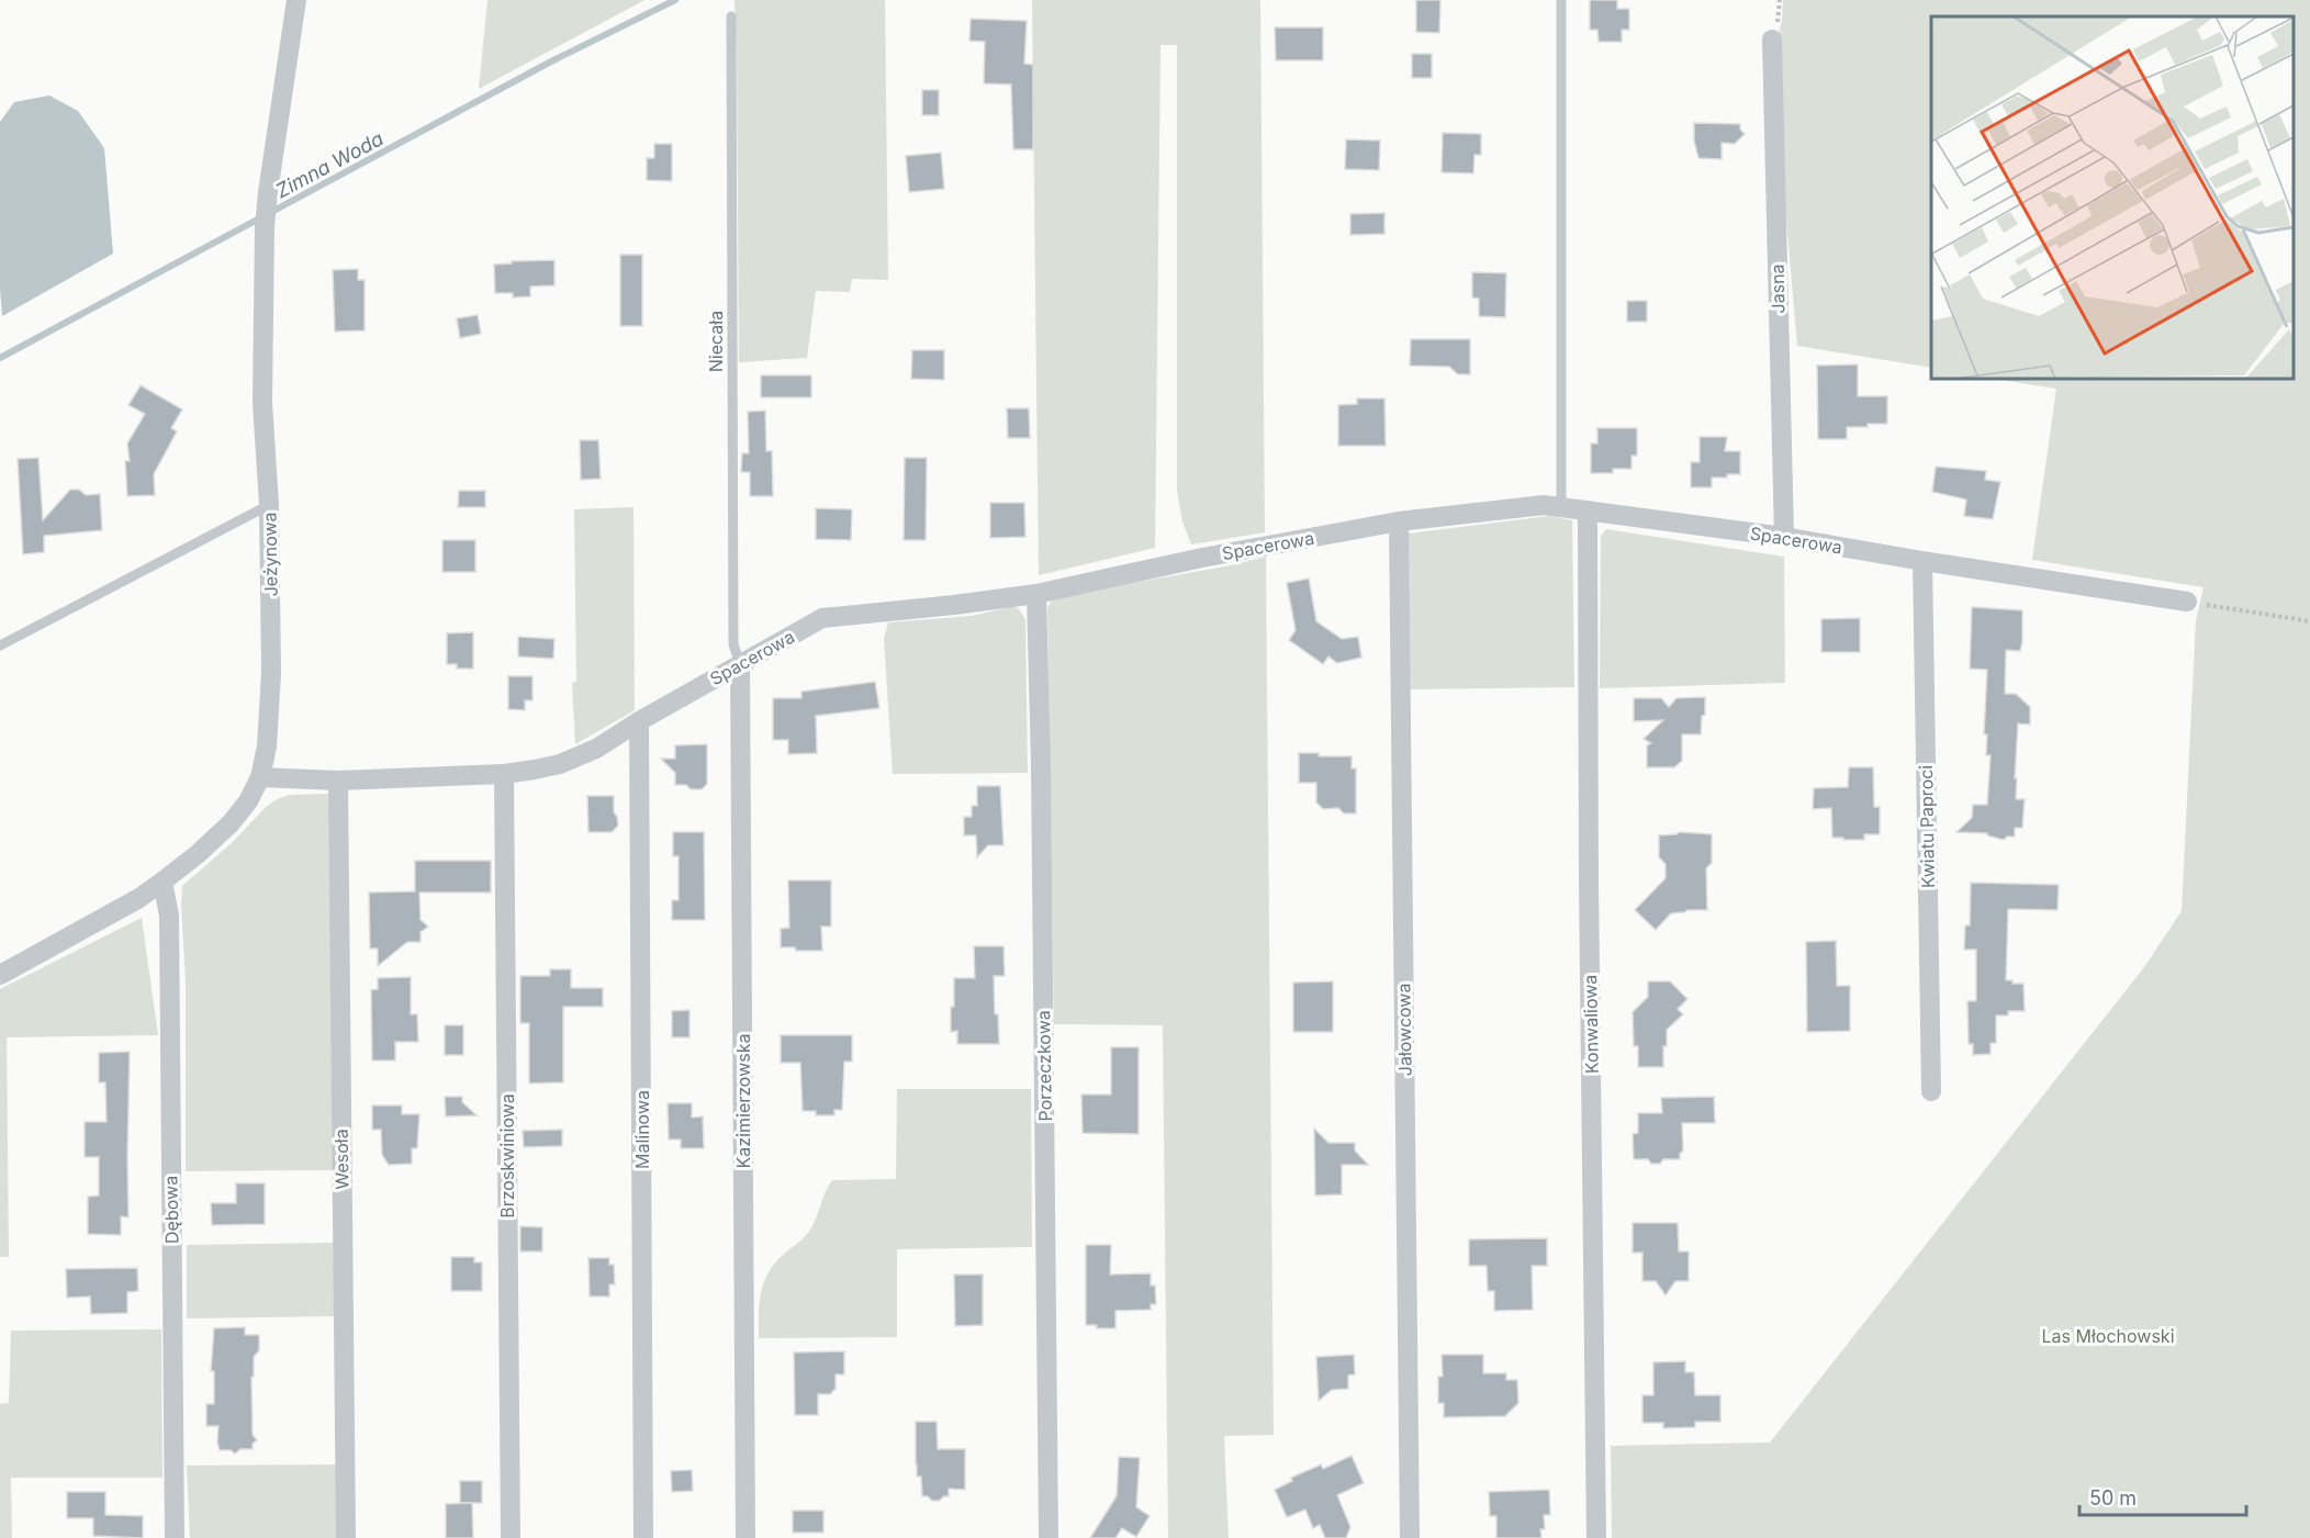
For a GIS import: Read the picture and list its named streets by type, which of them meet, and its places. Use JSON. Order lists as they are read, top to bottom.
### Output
{
  "streets": {
    "street": [
      "Jasna",
      "Spacerowa",
      "Jeżynowa",
      "Kwiatu Paproci",
      "Konwaliowa",
      "Jałowcowa",
      "Porzeczkowa",
      "Kazimierzowska",
      "Malinowa",
      "Brzoskwiniowa",
      "Wesoła",
      "Dębowa"
    ],
    "lane": ["Niecała"]
  },
  "crossings": [
    ["Jasna", "Spacerowa"],
    ["Niecała", "Spacerowa"],
    ["Niecała", "Kazimierzowska"],
    ["Spacerowa", "Jeżynowa"],
    ["Spacerowa", "Kwiatu Paproci"],
    ["Spacerowa", "Konwaliowa"],
    ["Spacerowa", "Jałowcowa"],
    ["Spacerowa", "Porzeczkowa"],
    ["Spacerowa", "Kazimierzowska"],
    ["Spacerowa", "Malinowa"],
    ["Spacerowa", "Brzoskwiniowa"],
    ["Spacerowa", "Wesoła"],
    ["Jeżynowa", "Dębowa"]
  ],
  "water": ["Zimna Woda"],
  "parks": ["Las Młochowski"],
  "scale_bar": "50 m"
}
